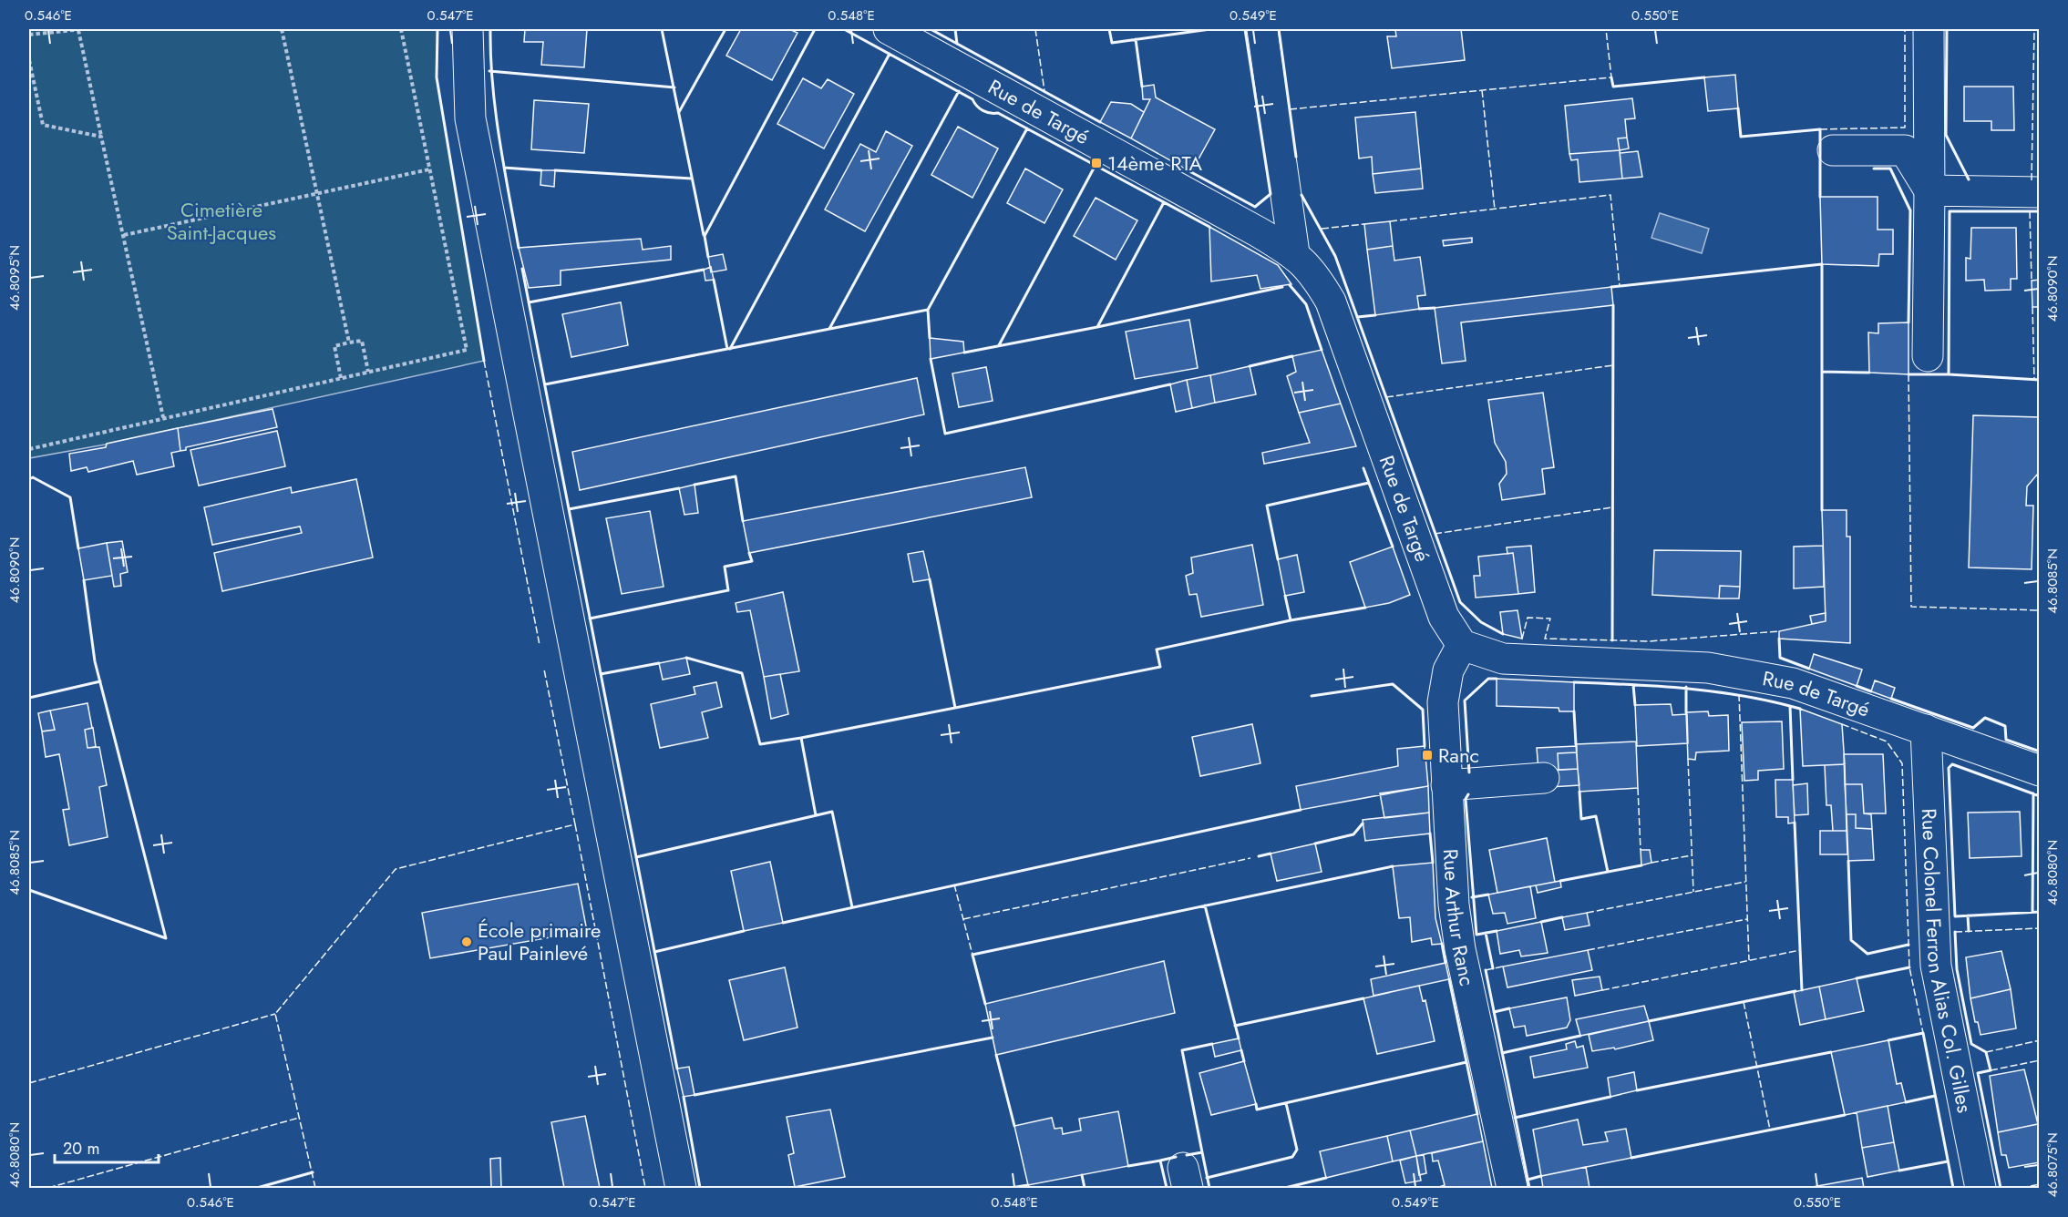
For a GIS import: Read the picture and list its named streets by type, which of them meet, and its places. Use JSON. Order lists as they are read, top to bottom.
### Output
{
  "streets": {
    "street": ["Rue de Targé", "Rue Arthur Ranc", "Rue Colonel Ferron Alias Col. Gilles"]
  },
  "crossings": [
    ["Rue de Targé", "Rue Arthur Ranc"],
    ["Rue de Targé", "Rue Colonel Ferron Alias Col. Gilles"]
  ],
  "parks": ["Cimetière Saint-Jacques"],
  "places": {
    "transit": ["14ème RTA", "Ranc"],
    "other": ["École primaire Paul Painlevé"]
  },
  "scale_bar": "20 m",
  "coordinates": [
    "0.546°E",
    "0.547°E",
    "0.548°E",
    "0.549°E",
    "0.550°E",
    "46.8095°N",
    "46.8090°N",
    "46.8085°N",
    "46.8080°N",
    "46.8075°N"
  ]
}
